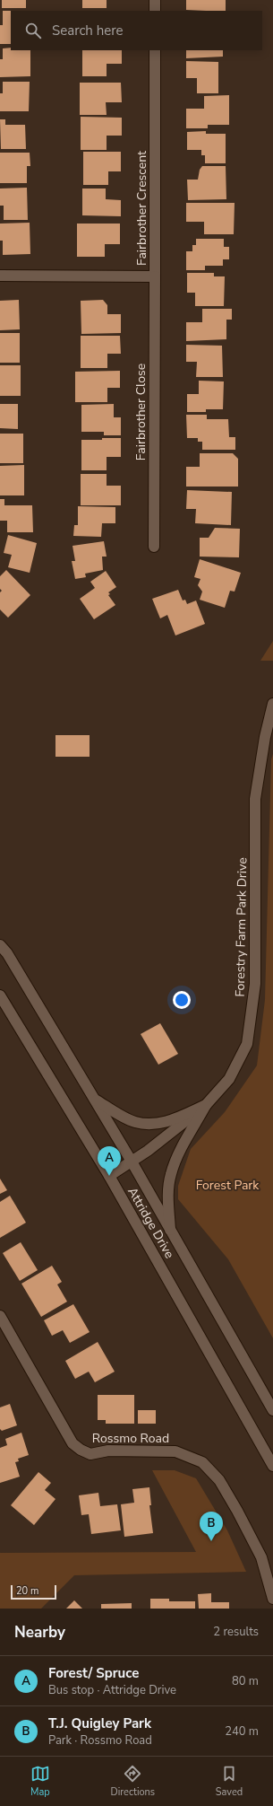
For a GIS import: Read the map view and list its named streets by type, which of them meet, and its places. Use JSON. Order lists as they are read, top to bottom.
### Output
{
  "streets": {
    "street": [
      "Fairbrother Crescent",
      "Fairbrother Close",
      "Forestry Farm Park Drive",
      "Attridge Drive",
      "Rossmo Road"
    ]
  },
  "crossings": [
    ["Fairbrother Crescent", "Fairbrother Close"],
    ["Forestry Farm Park Drive", "Attridge Drive"]
  ],
  "parks": ["Forest Park"],
  "scale_bar": "20 m",
  "page": {
    "search": "Search here",
    "pins": ["A", "B"],
    "scale": "20 m",
    "heading": ["Nearby", "2 results"],
    "list": [
      {
        "mark": "A",
        "name": "Forest/ Spruce",
        "note": "Bus stop · Attridge Drive",
        "value": "80 m"
      },
      {
        "mark": "B",
        "name": "T.J. Quigley Park",
        "note": "Park · Rossmo Road",
        "value": "240 m"
      }
    ],
    "nav": ["Map", "Directions", "Saved"]
  }
}
